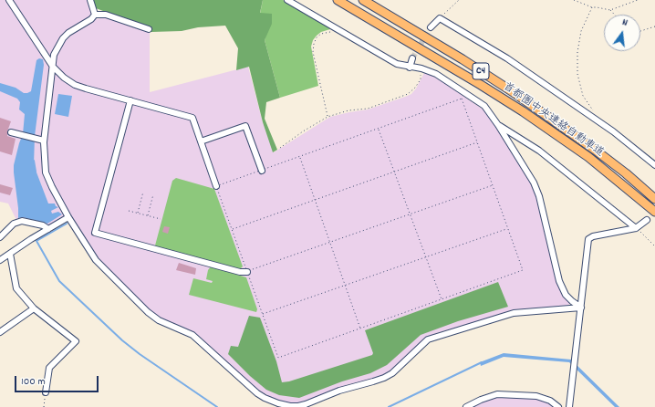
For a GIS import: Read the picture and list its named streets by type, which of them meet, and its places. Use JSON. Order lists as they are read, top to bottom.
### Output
{
  "streets": {
    "highway": ["C4", "首都圏中央連絡自動車道"]
  },
  "scale_bar": "100 m",
  "north": "top"
}
